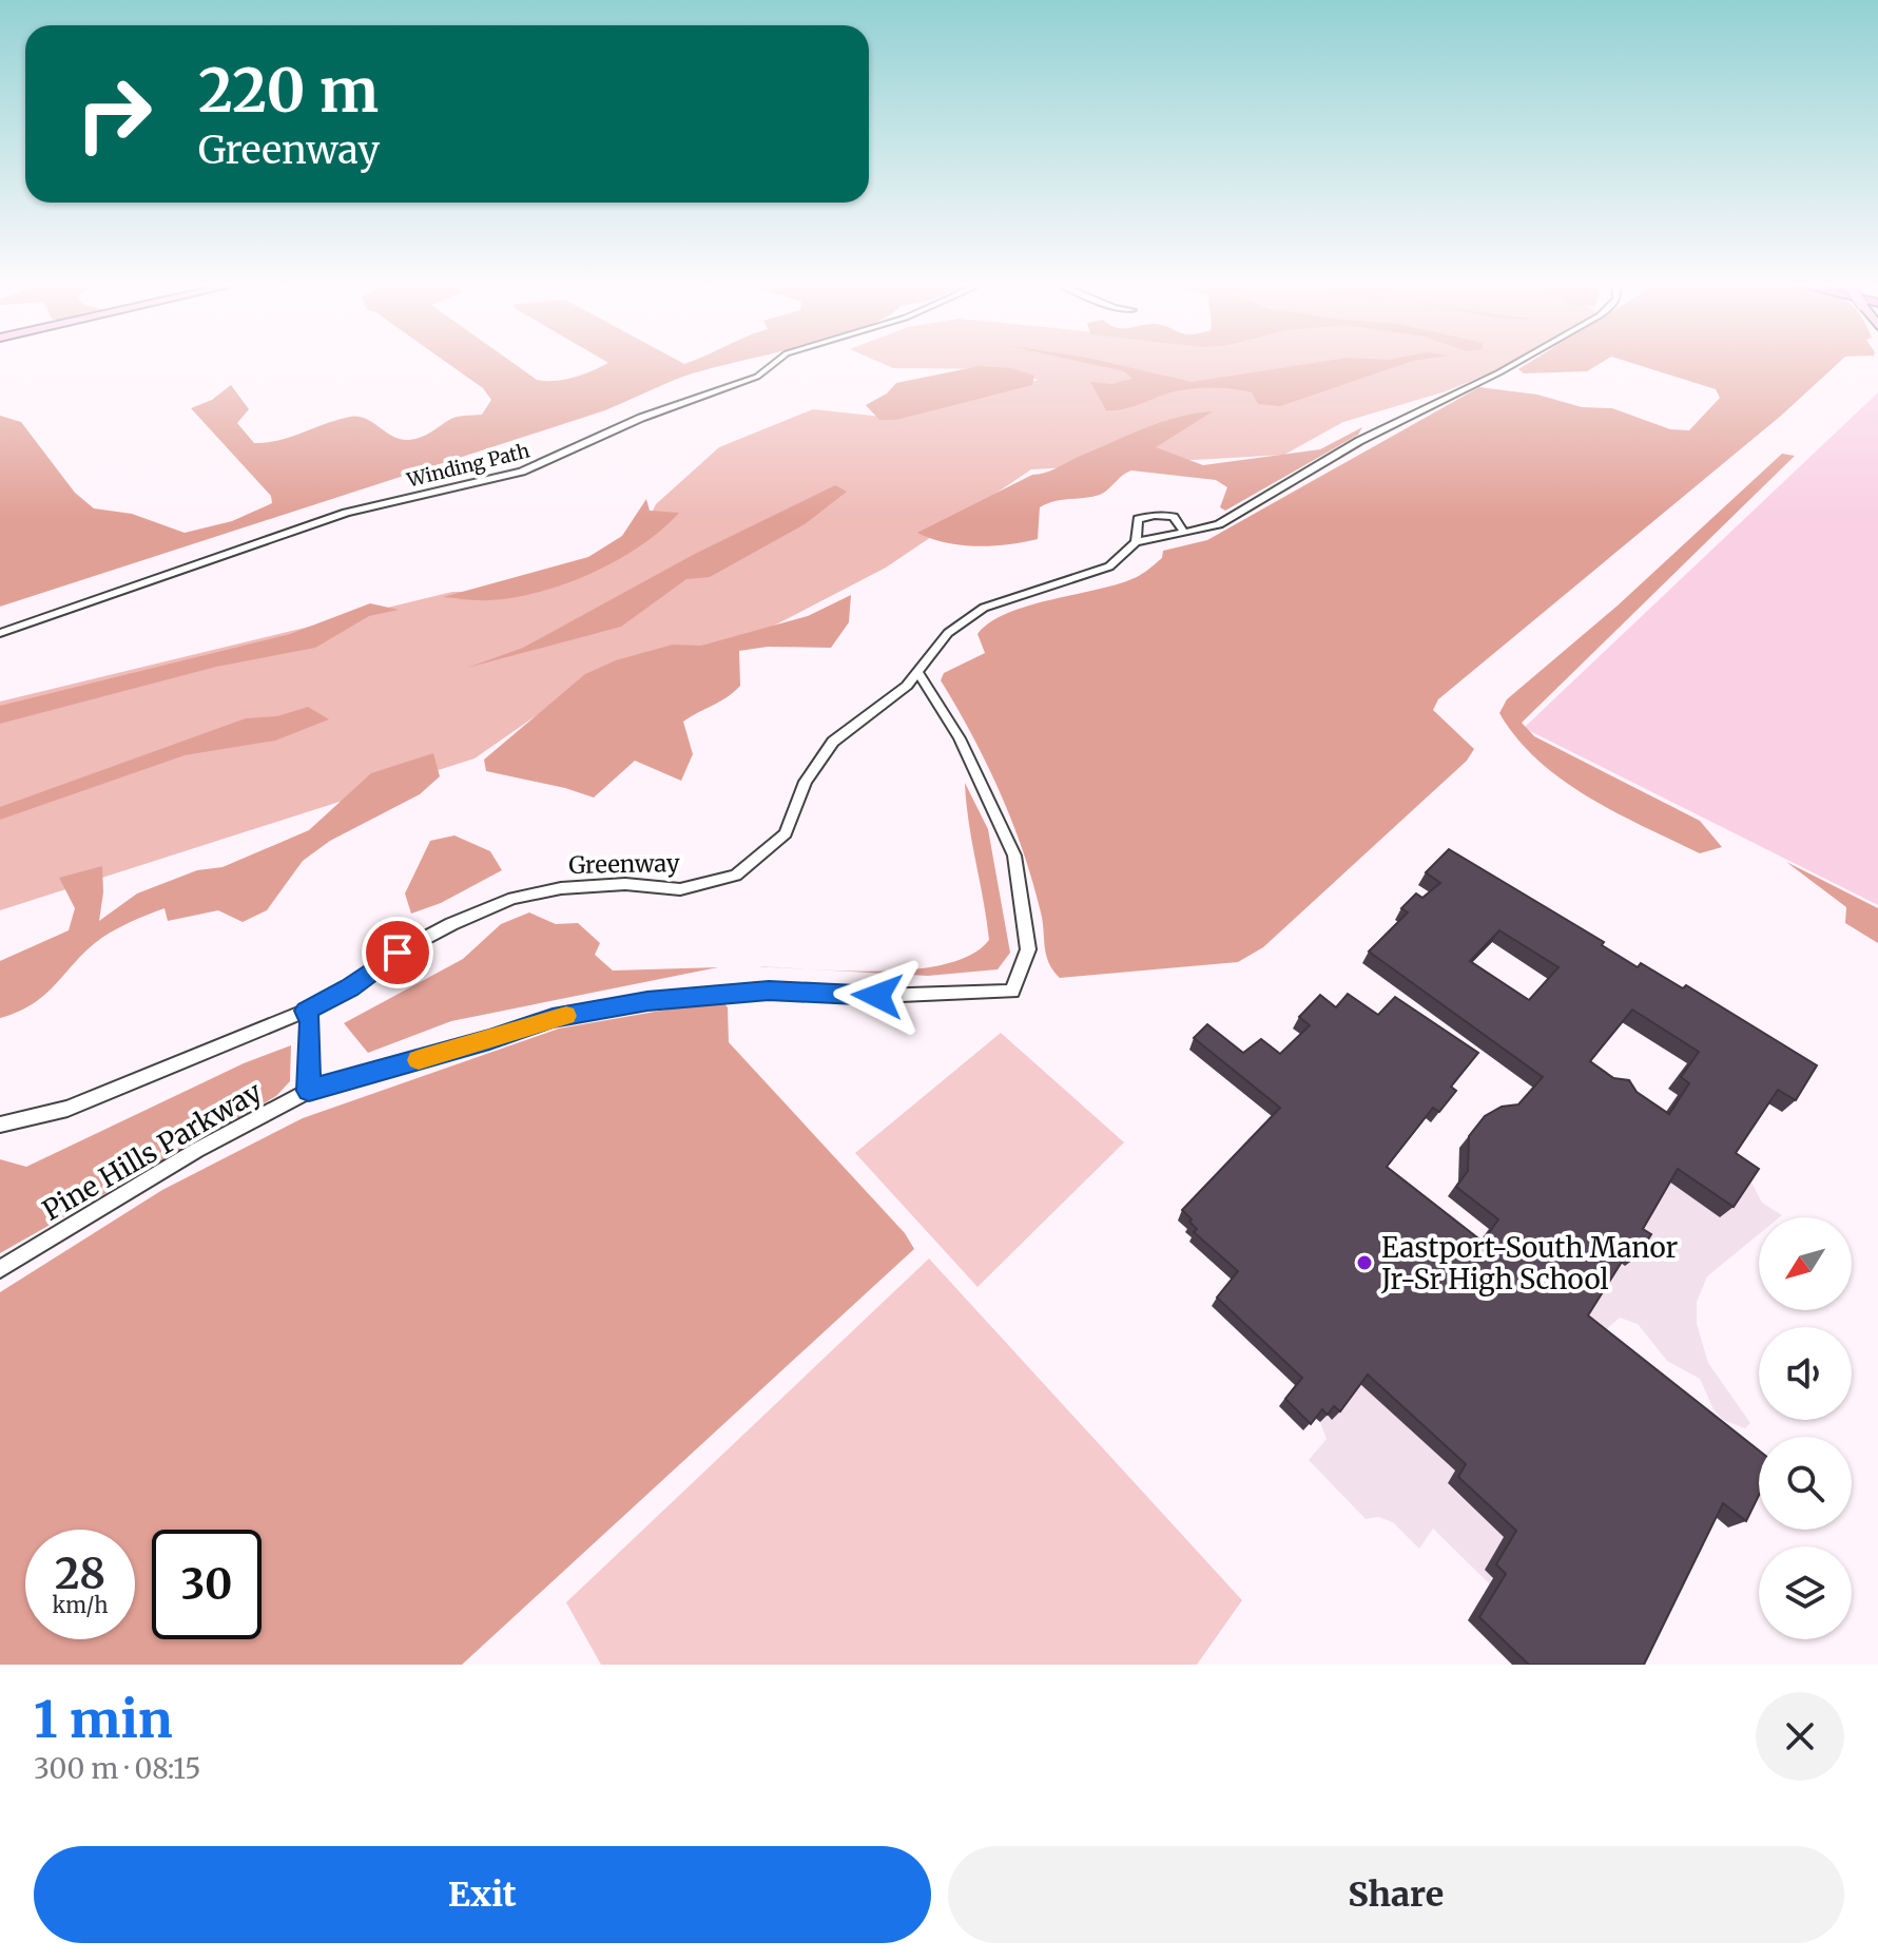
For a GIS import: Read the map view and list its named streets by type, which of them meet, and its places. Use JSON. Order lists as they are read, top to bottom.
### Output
{
  "streets": {
    "street": ["Winding Path", "Greenway", "Pine Hills Parkway"]
  },
  "crossings": [
    ["Greenway", "Pine Hills Parkway"]
  ],
  "places": ["Eastport-South Manor Jr-Sr High School"],
  "north": "bottom left",
  "page": {
    "turn": ["220 m", "Greenway"],
    "speed": "28 km/h",
    "limit": "30",
    "heading": ["1 min", "300 m · 08:15"],
    "buttons": ["Exit", "Share"]
  }
}
